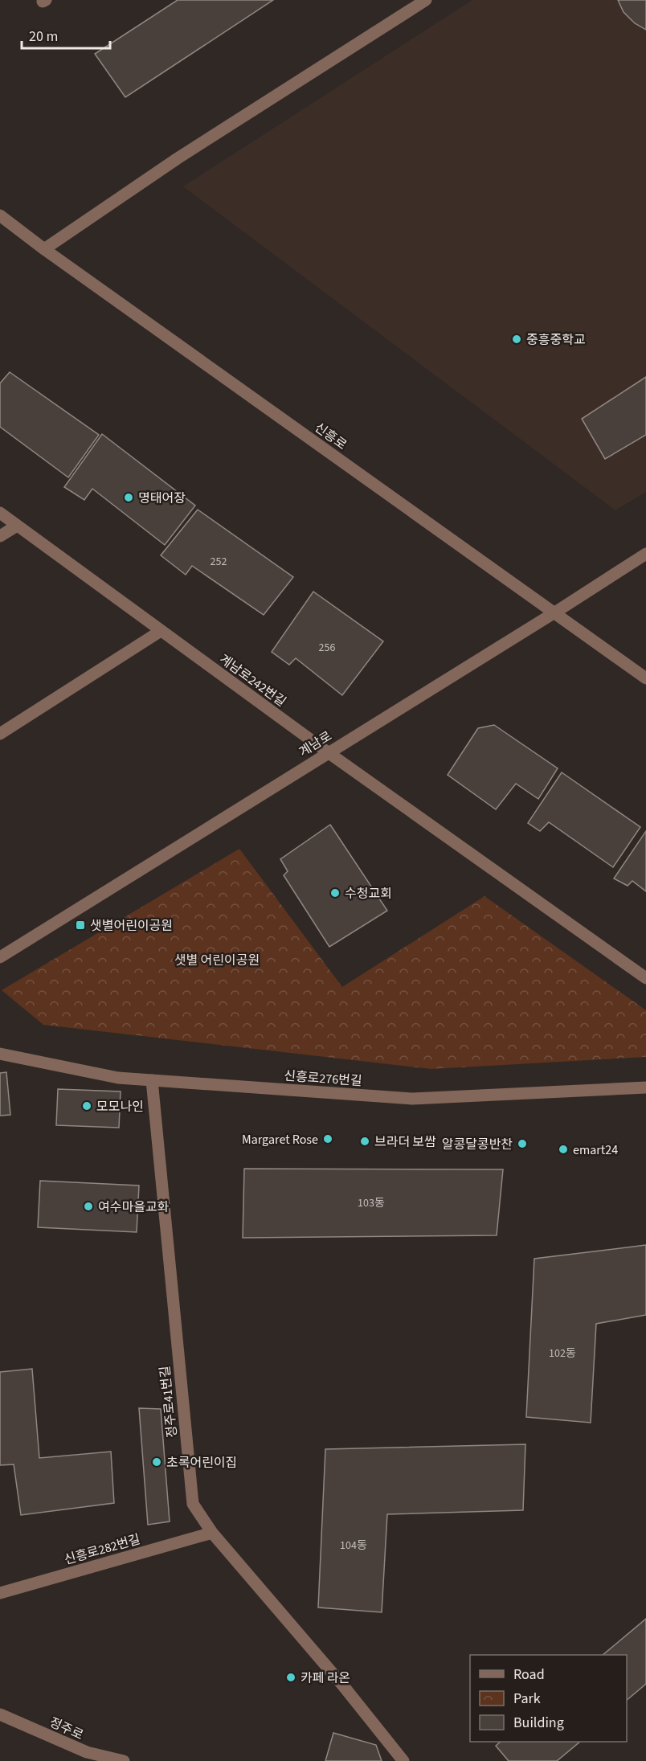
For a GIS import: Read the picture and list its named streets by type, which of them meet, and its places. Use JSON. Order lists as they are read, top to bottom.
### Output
{
  "streets": {
    "street": [
      "신흥로",
      "계남로242번길",
      "계남로",
      "신흥로276번길",
      "정주로41번길",
      "신흥로282번길",
      "정주로"
    ]
  },
  "crossings": [
    ["신흥로", "계남로"],
    ["계남로242번길", "계남로"],
    ["신흥로276번길", "정주로41번길"],
    ["정주로41번길", "신흥로282번길"]
  ],
  "parks": ["샛별 어린이공원"],
  "places": {
    "other": [
      "중흥중학교",
      "명태어장",
      "수청교회",
      "모모나인",
      "Margaret Rose",
      "브라더 보쌈",
      "알콩달콩반찬",
      "emart24",
      "여수마을교화",
      "초록어린이집",
      "카페 라온"
    ],
    "transit": ["샛별어린이공원"]
  },
  "house_numbers": [
    "252",
    "256",
    "103동",
    "102동",
    "104동"
  ],
  "legend": ["Road", "Park", "Building"],
  "scale_bar": "20 m"
}
